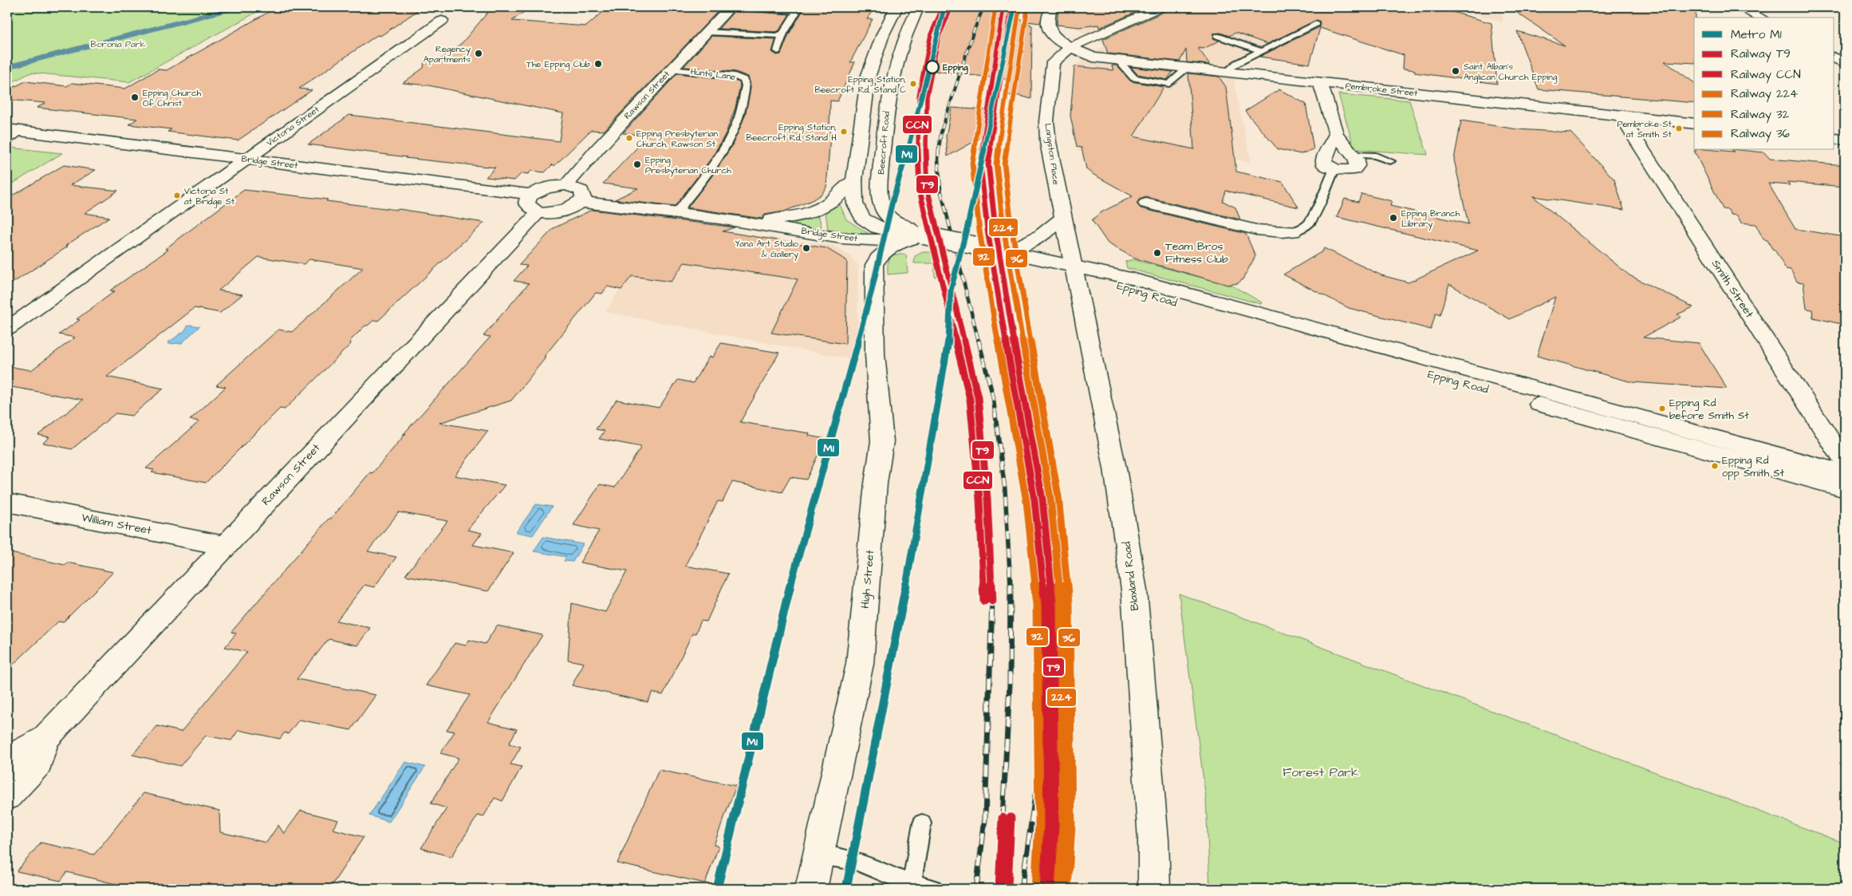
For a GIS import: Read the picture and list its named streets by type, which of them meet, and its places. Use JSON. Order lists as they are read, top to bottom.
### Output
{
  "streets": {
    "street": [
      "Pembroke Street",
      "Rawson Street",
      "Victoria Street",
      "Beecroft Road",
      "Langston Place",
      "Bridge Street",
      "Smith Street",
      "Epping Road",
      "William Street",
      "Blaxland Road",
      "High Street"
    ],
    "lane": ["Hunts Lane"]
  },
  "crossings": [
    ["Hunts Lane", "Rawson Street"],
    ["Hunts Lane", "Bridge Street"],
    ["Pembroke Street", "Langston Place"],
    ["Pembroke Street", "Smith Street"],
    ["Rawson Street", "Bridge Street"],
    ["Rawson Street", "William Street"],
    ["Victoria Street", "Bridge Street"],
    ["Beecroft Road", "Bridge Street"],
    ["Beecroft Road", "Epping Road"],
    ["Langston Place", "Epping Road"],
    ["Langston Place", "Blaxland Road"],
    ["Epping Road", "Blaxland Road"]
  ],
  "parks": ["Boronia Park", "Forest Park"],
  "places": [
    "Regency Apartments",
    "The Epping Club",
    "Epping",
    "Saint Alban's Anglican Church Epping",
    "Epping Station, Beecroft Rd, Stand C",
    "Epping Church Of Christ",
    "Pembroke St at Smith St",
    "Epping Station, Beecroft Rd, Stand H",
    "Epping Presbyterian Church, Rawson St",
    "Epping Presbyterian Church",
    "Victoria St at Bridge St",
    "Epping Branch Library",
    "Yana Art Studio & Gallery",
    "Team Bros Fitness Club",
    "Epping Rd before Smith St",
    "Epping Rd opp Smith St"
  ],
  "lines": [
    "metro line M1",
    "rail line T9",
    "rail line CCN",
    "rail line 32",
    "rail line 224",
    "rail line 36"
  ],
  "legend": [
    "Metro M1",
    "Railway T9",
    "Railway CCN",
    "Railway 224",
    "Railway 32",
    "Railway 36"
  ]
}
